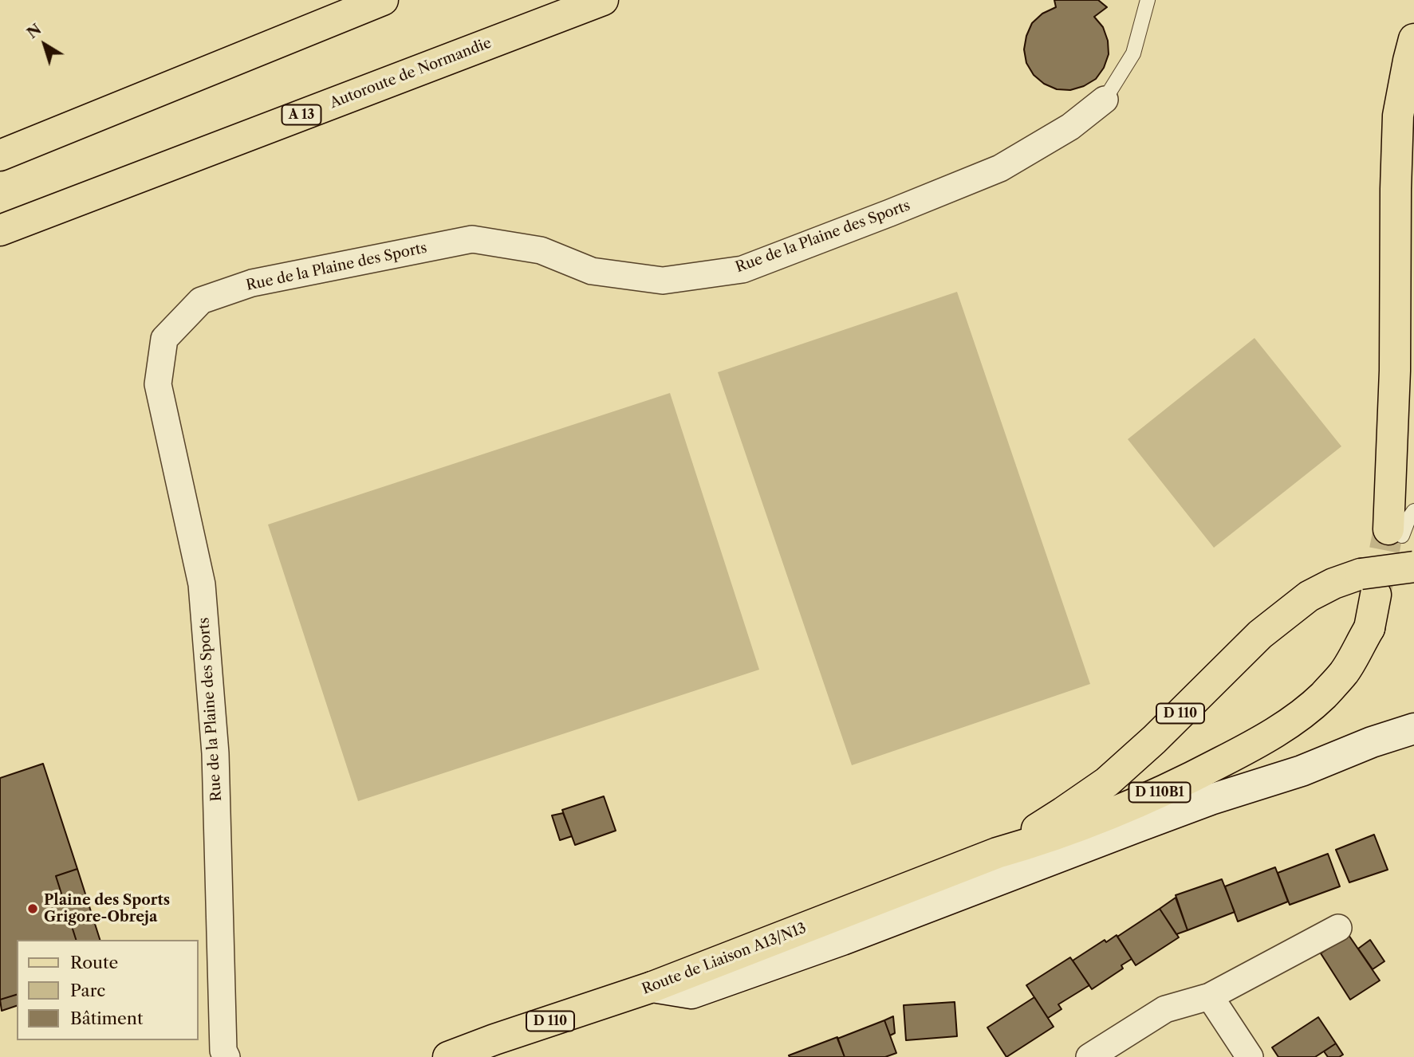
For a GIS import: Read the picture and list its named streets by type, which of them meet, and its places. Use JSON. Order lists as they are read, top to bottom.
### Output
{
  "streets": {
    "main road": [
      "Autoroute de Normandie",
      "A 13",
      "D 110",
      "D 110B1",
      "Route de Liaison A13/N13"
    ],
    "street": ["Rue de la Plaine des Sports"]
  },
  "crossings": [
    ["D 110", "D 110B1"],
    ["D 110", "Route de Liaison A13/N13"],
    ["D 110B1", "Route de Liaison A13/N13"]
  ],
  "places": ["Plaine des Sports Grigore-Obreja"],
  "legend": ["Route", "Parc", "Bâtiment"],
  "north": "top left"
}
